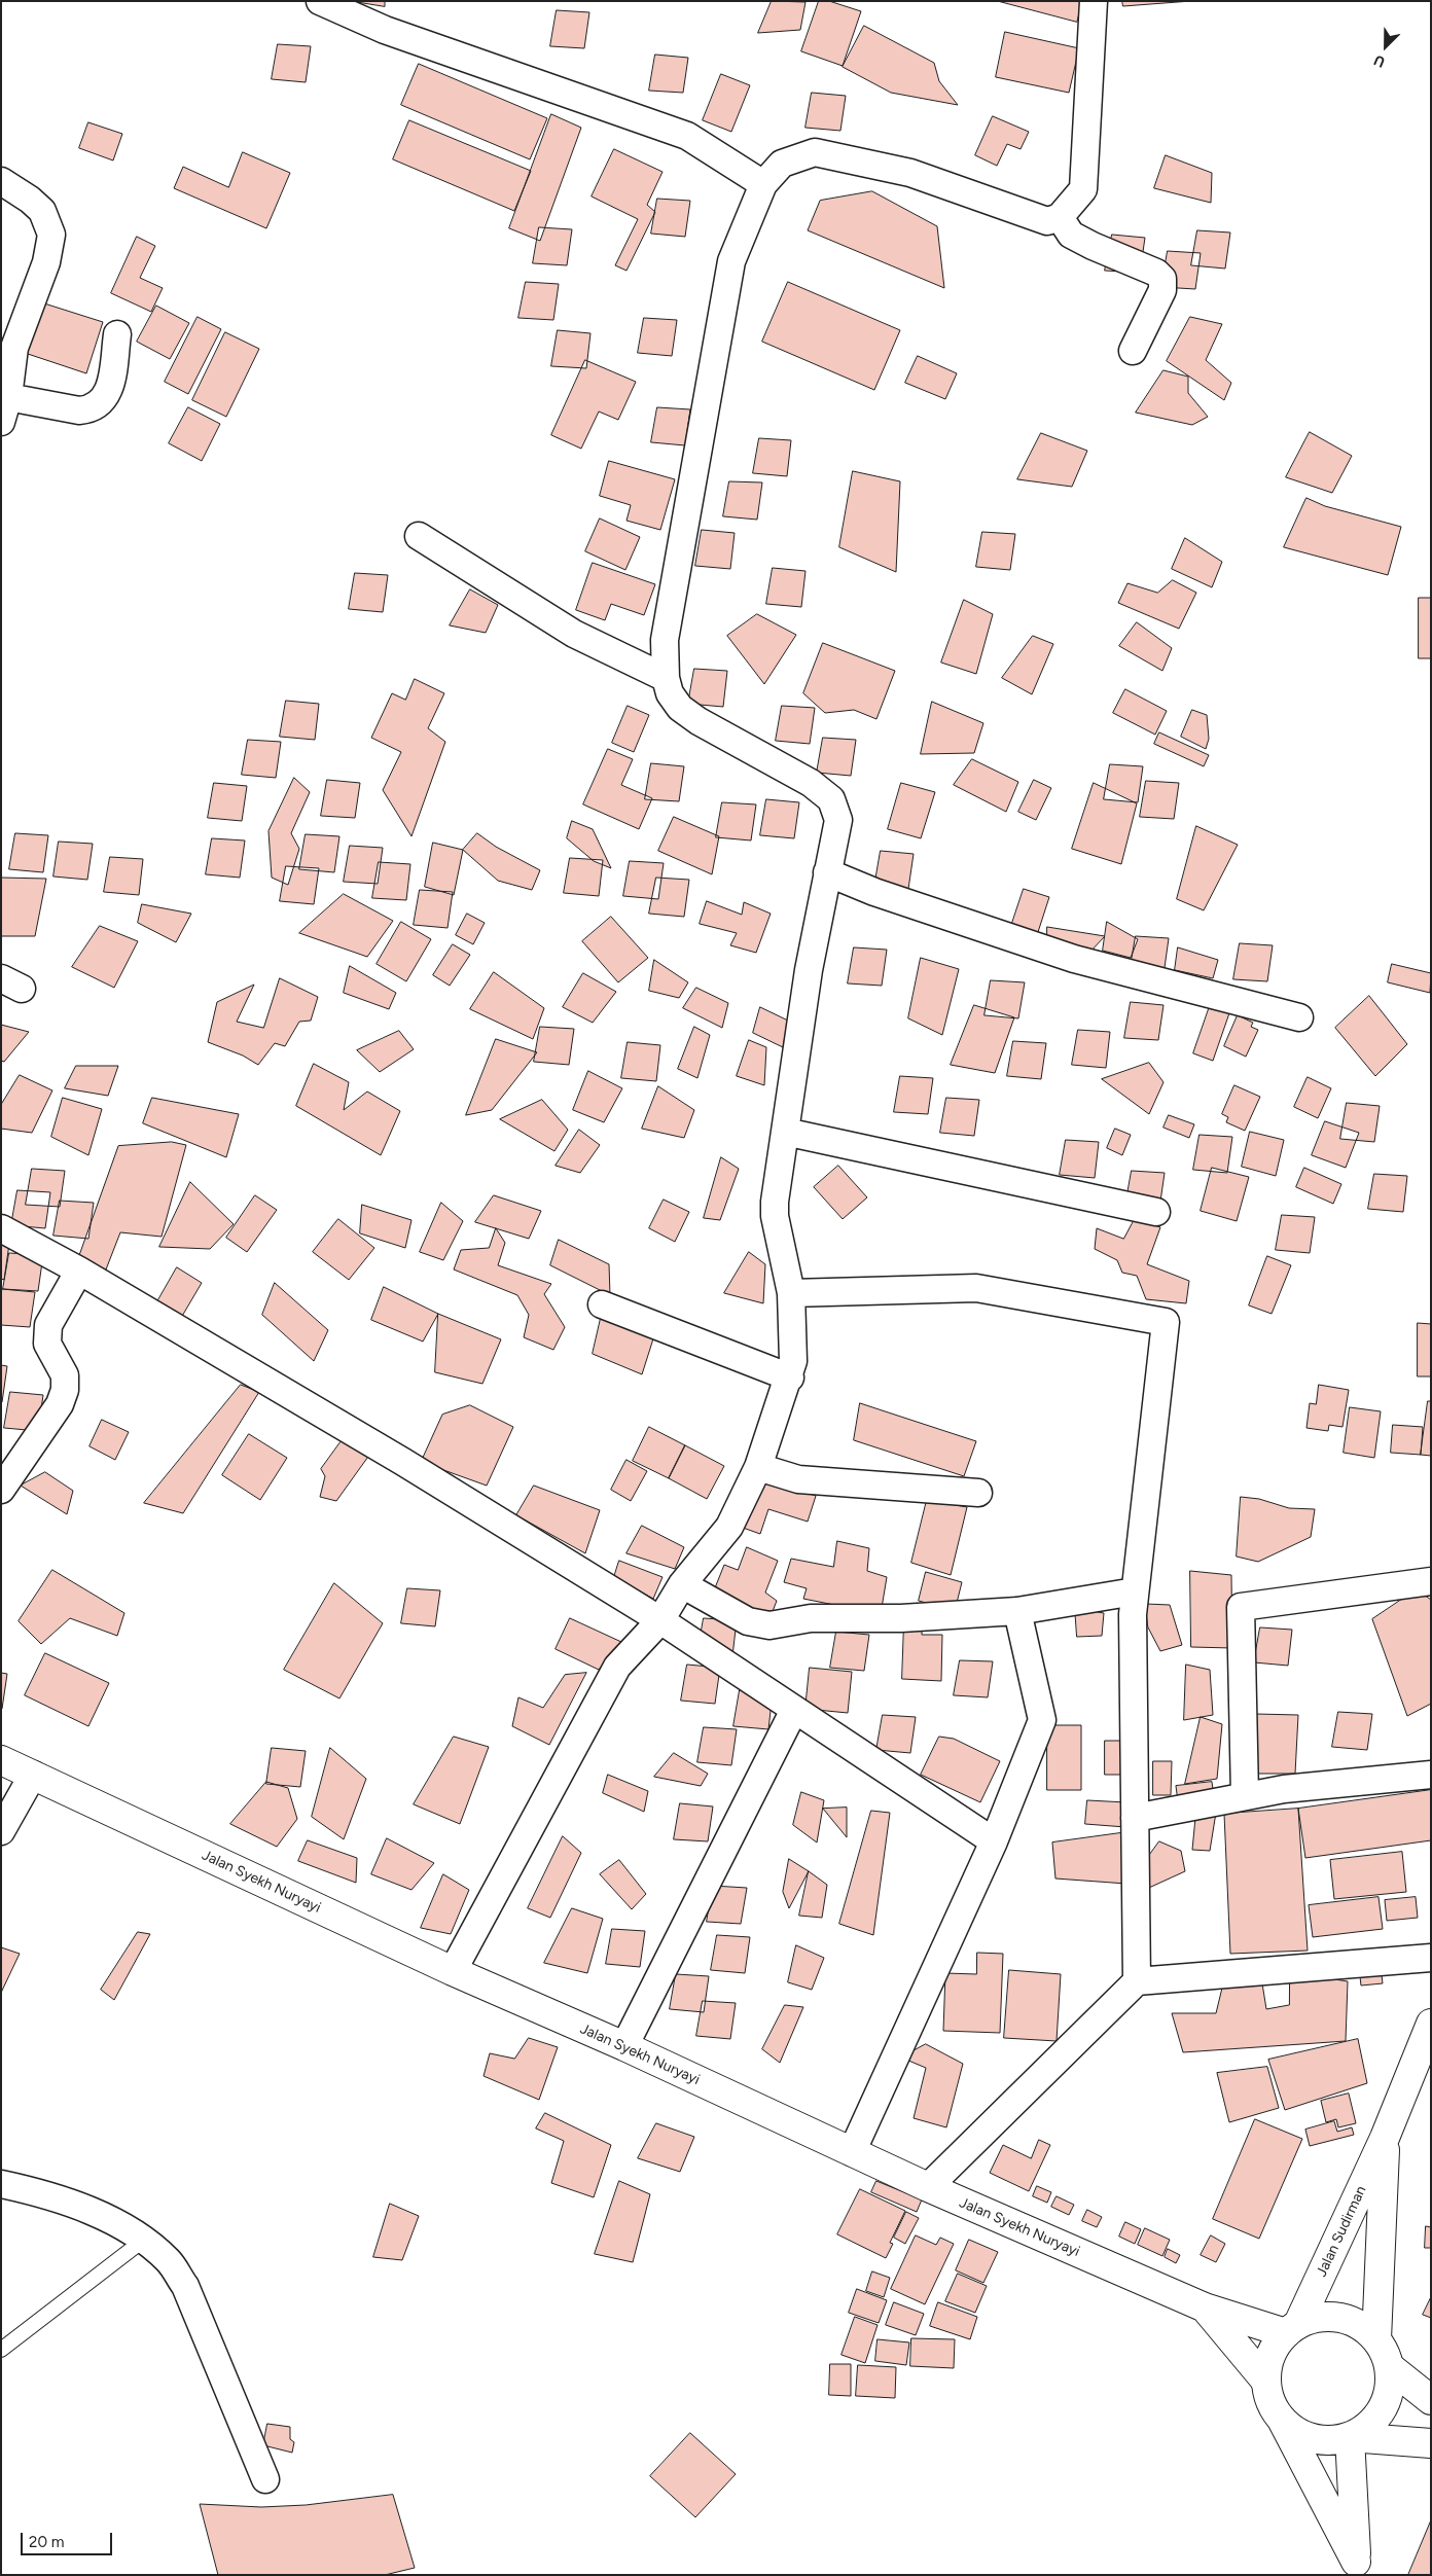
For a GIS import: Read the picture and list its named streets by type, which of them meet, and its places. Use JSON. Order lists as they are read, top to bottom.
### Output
{
  "streets": {
    "main road": ["Jalan Syekh Nuryayi", "Jalan Sudirman"]
  },
  "crossings": [
    ["Jalan Syekh Nuryayi", "Jalan Sudirman"]
  ],
  "scale_bar": "20 m",
  "north": "bottom left"
}
